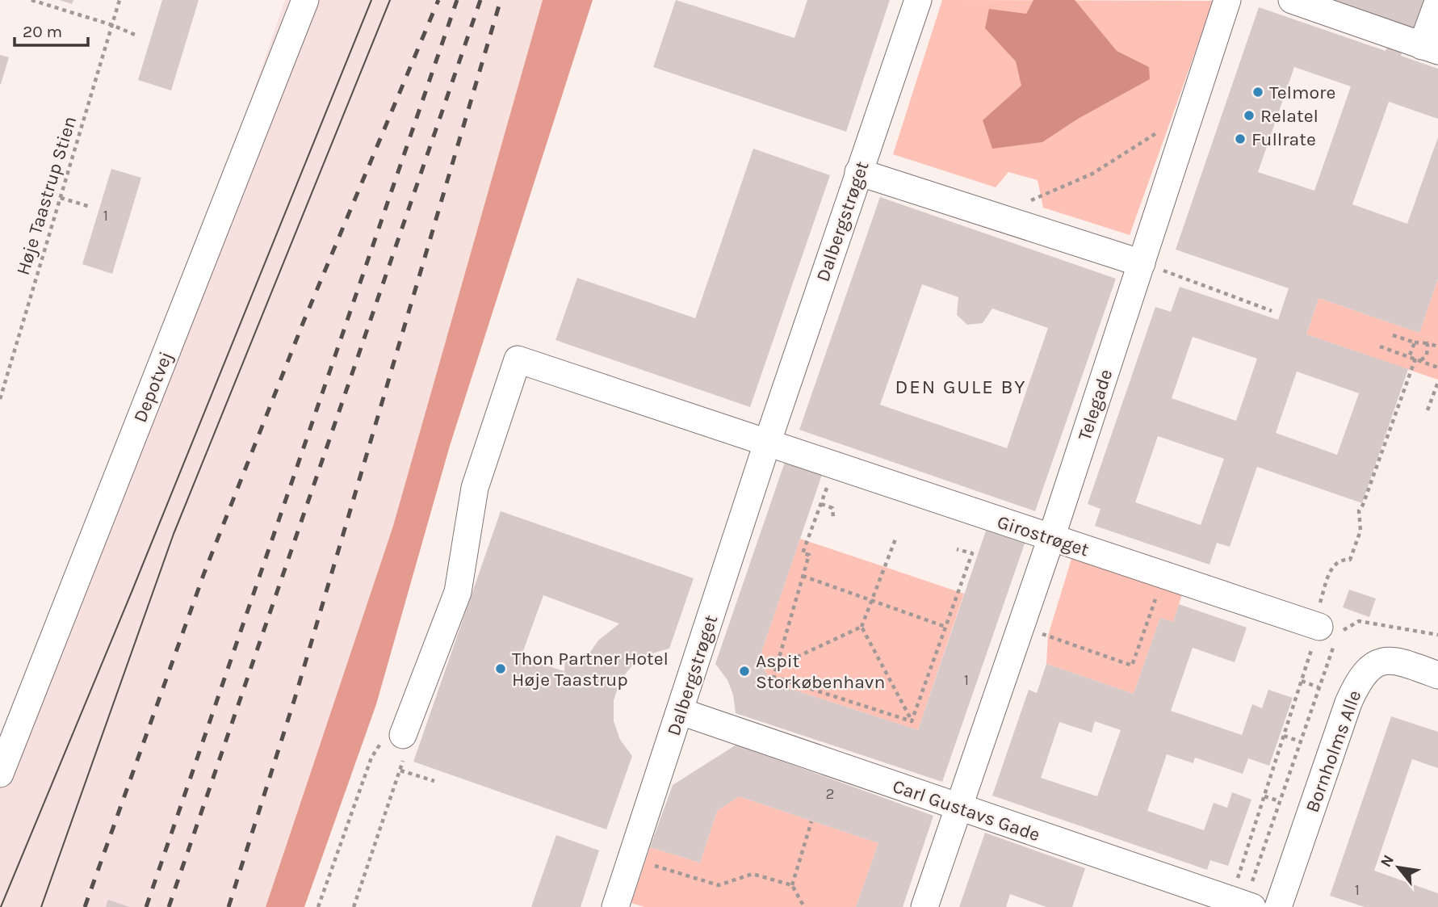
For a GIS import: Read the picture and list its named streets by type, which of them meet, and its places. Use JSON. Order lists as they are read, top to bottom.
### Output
{
  "streets": {
    "street": [
      "Dalbergstrøget",
      "Depotvej",
      "Telegade",
      "Girostrøget",
      "Bornholms Alle",
      "Carl Gustavs Gade"
    ],
    "path": ["Høje Taastrup Stien"]
  },
  "crossings": [
    ["Dalbergstrøget", "Girostrøget"],
    ["Dalbergstrøget", "Carl Gustavs Gade"],
    ["Telegade", "Girostrøget"],
    ["Telegade", "Carl Gustavs Gade"]
  ],
  "districts": ["DEN GULE BY"],
  "places": [
    "Telmore",
    "Relatel",
    "Fullrate",
    "Thon Partner Hotel Høje Taastrup",
    "Aspit Storkøbenhavn"
  ],
  "house_numbers": [
    "1",
    "1",
    "2",
    "1"
  ],
  "scale_bar": "20 m",
  "north": "top left"
}
